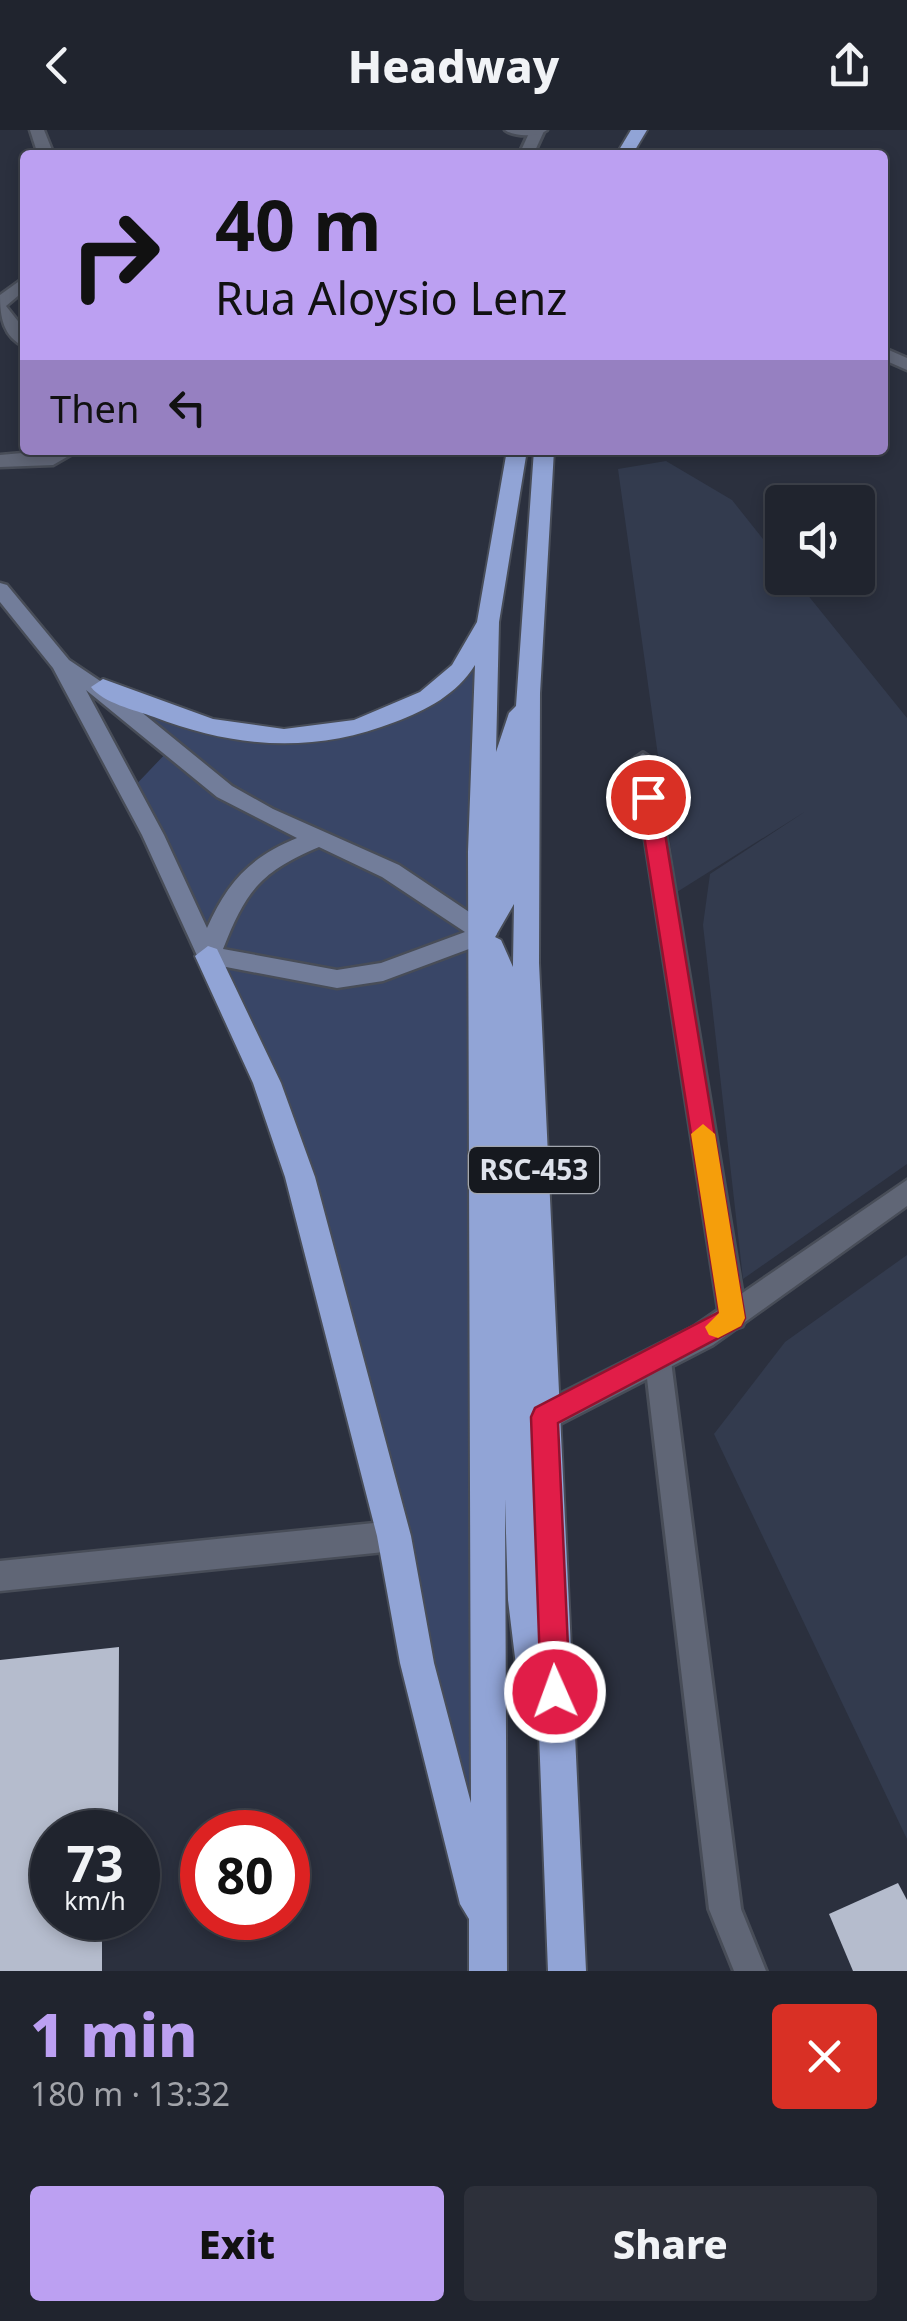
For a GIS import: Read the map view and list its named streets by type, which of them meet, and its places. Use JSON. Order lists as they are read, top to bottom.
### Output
{
  "streets": {
    "highway": ["RSC-453"]
  },
  "page": {
    "header": "Headway",
    "turn": ["40 m", "Rua Aloysio Lenz"],
    "then": "Then",
    "speed": "73 km/h",
    "limit": "80",
    "heading": ["1 min", "180 m · 13:32"],
    "buttons": ["Exit", "Share"]
  }
}
